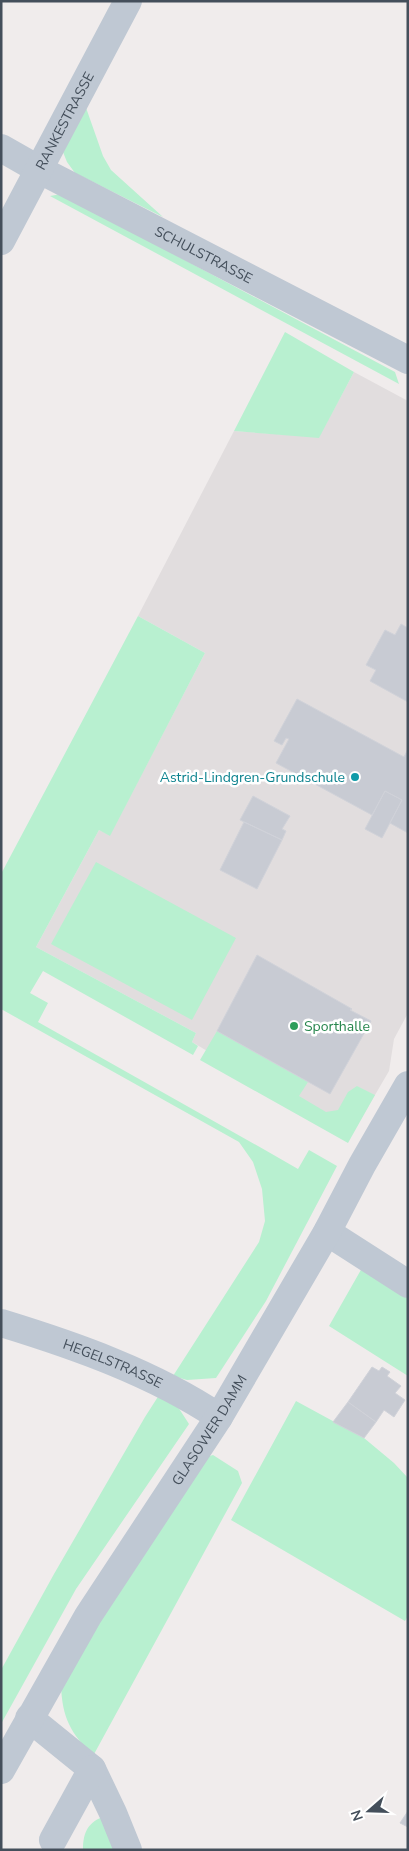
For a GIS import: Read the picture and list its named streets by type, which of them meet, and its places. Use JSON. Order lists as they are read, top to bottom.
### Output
{
  "streets": {
    "street": [
      "RANKESTRASSE",
      "SCHULSTRASSE",
      "HEGELSTRASSE",
      "GLASOWER DAMM"
    ]
  },
  "crossings": [
    ["RANKESTRASSE", "SCHULSTRASSE"],
    ["HEGELSTRASSE", "GLASOWER DAMM"]
  ],
  "places": ["Astrid-Lindgren-Grundschule", "Sporthalle"],
  "north": "left"
}
